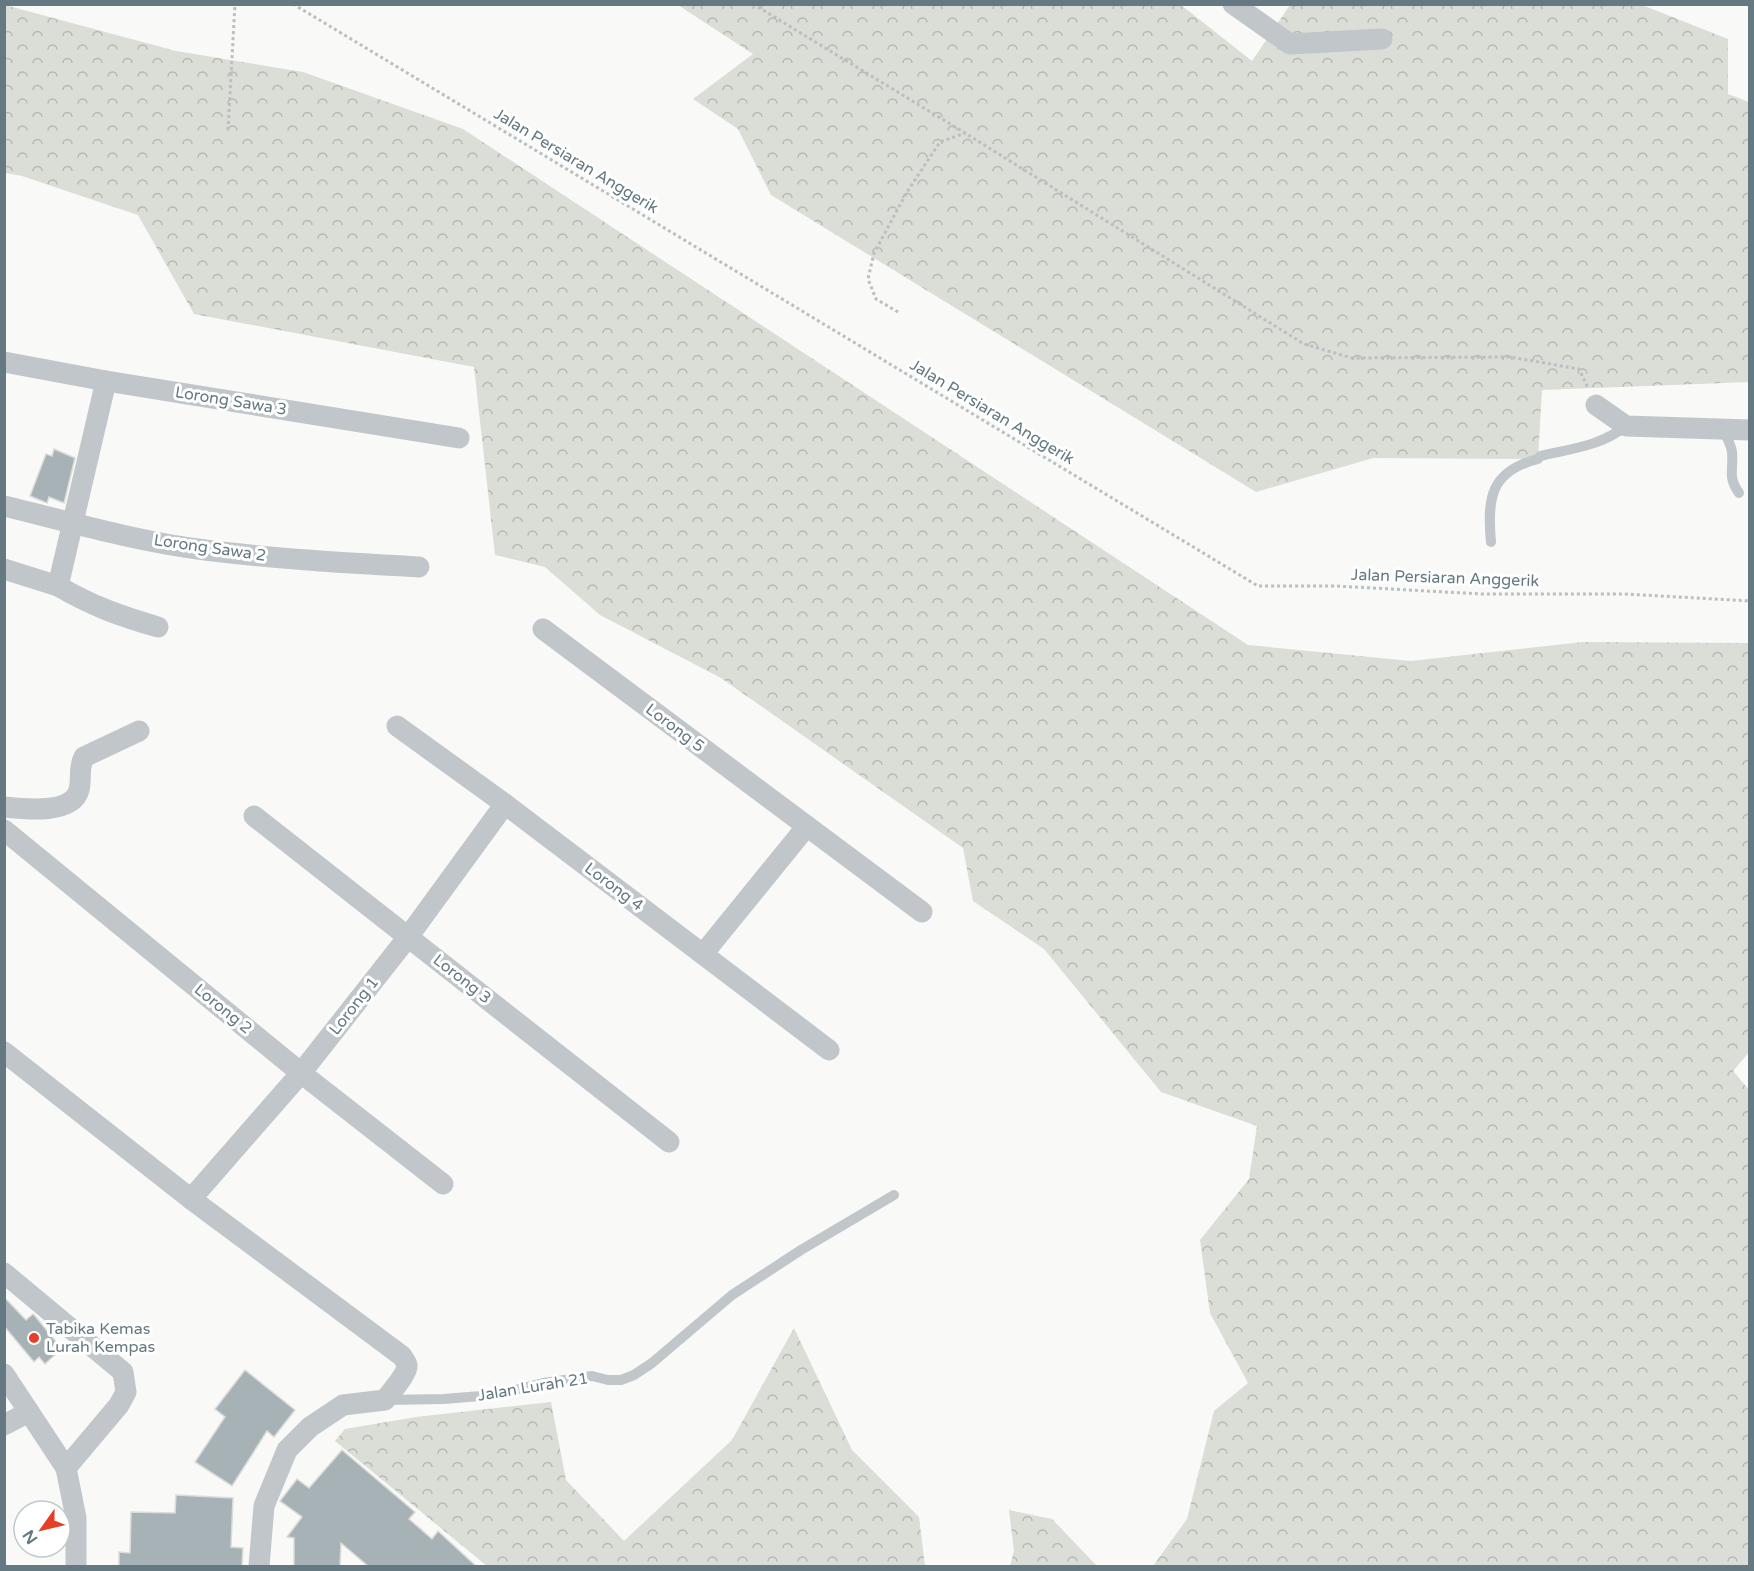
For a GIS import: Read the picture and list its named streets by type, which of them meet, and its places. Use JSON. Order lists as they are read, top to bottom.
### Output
{
  "streets": {
    "street": [
      "Lorong Sawa 3",
      "Lorong Sawa 2",
      "Lorong 5",
      "Lorong 4",
      "Lorong 3",
      "Lorong 1",
      "Lorong 2",
      "Jalan Lurah 21"
    ],
    "path": ["Jalan Persiaran Anggerik"]
  },
  "crossings": [
    ["Lorong 4", "Lorong 1"],
    ["Lorong 3", "Lorong 1"],
    ["Lorong 1", "Lorong 2"]
  ],
  "places": ["Tabika Kemas Lurah Kempas"],
  "north": "bottom left"
}
